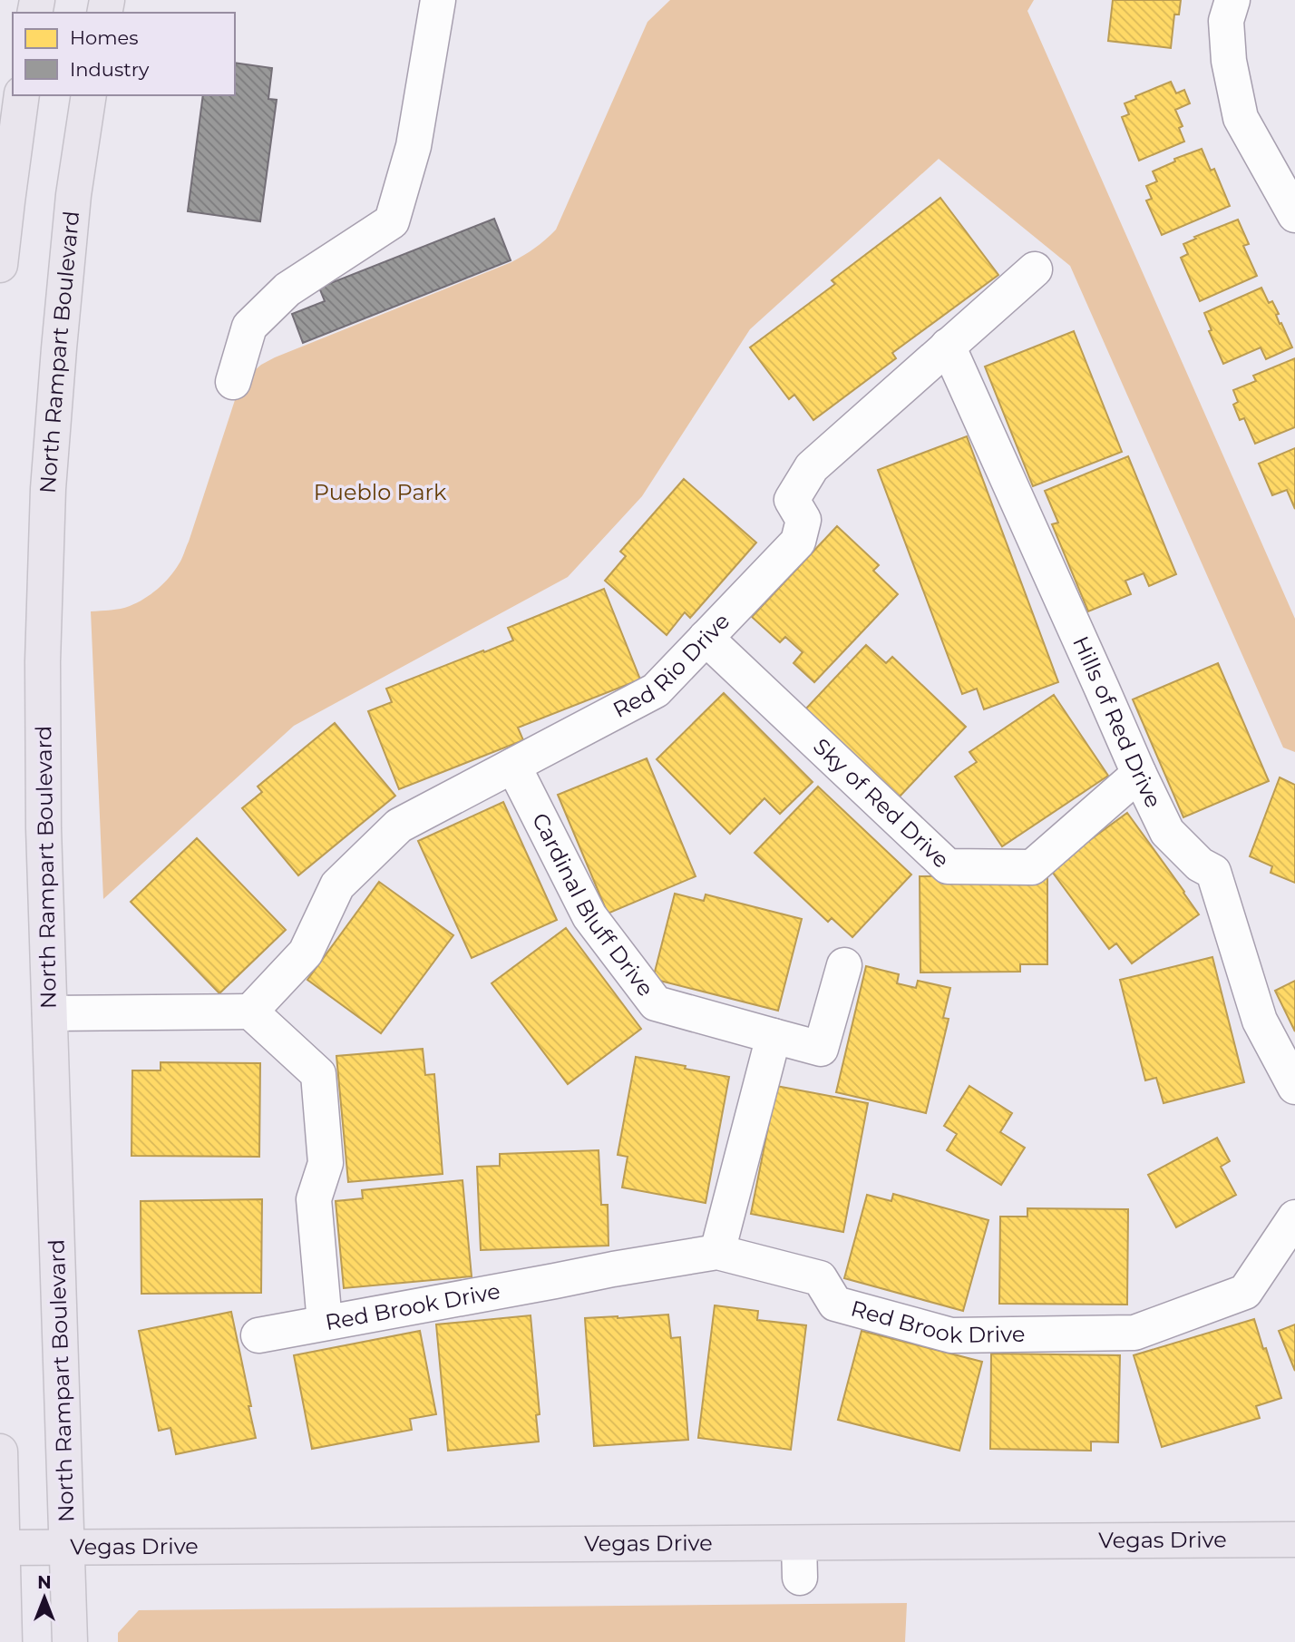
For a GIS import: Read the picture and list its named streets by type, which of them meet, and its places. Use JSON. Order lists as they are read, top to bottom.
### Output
{
  "streets": {
    "main road": ["North Rampart Boulevard", "Vegas Drive"],
    "street": [
      "Red Rio Drive",
      "Hills of Red Drive",
      "Sky of Red Drive",
      "Cardinal Bluff Drive",
      "Red Brook Drive"
    ]
  },
  "crossings": [
    ["North Rampart Boulevard", "Vegas Drive"],
    ["Red Rio Drive", "Hills of Red Drive"],
    ["Red Rio Drive", "Sky of Red Drive"],
    ["Red Rio Drive", "Cardinal Bluff Drive"],
    ["Hills of Red Drive", "Sky of Red Drive"]
  ],
  "parks": ["Pueblo Park"],
  "legend": ["Homes", "Industry"],
  "north": "top"
}
